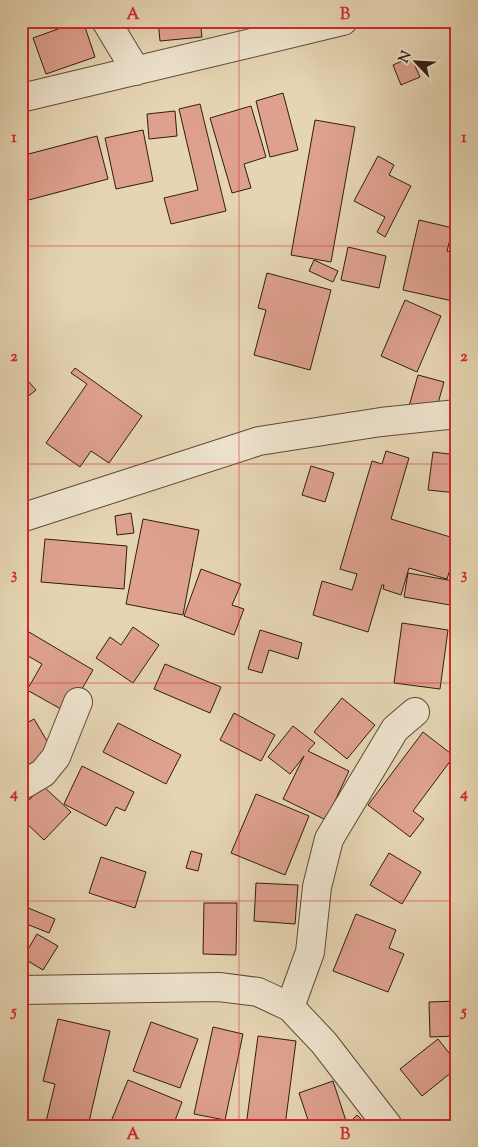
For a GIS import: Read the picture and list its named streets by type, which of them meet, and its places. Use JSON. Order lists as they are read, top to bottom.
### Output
{
  "north": "top left",
  "grid": {
    "columns": ["A", "B"],
    "rows": [
      "1",
      "2",
      "3",
      "4",
      "5"
    ]
  }
}
